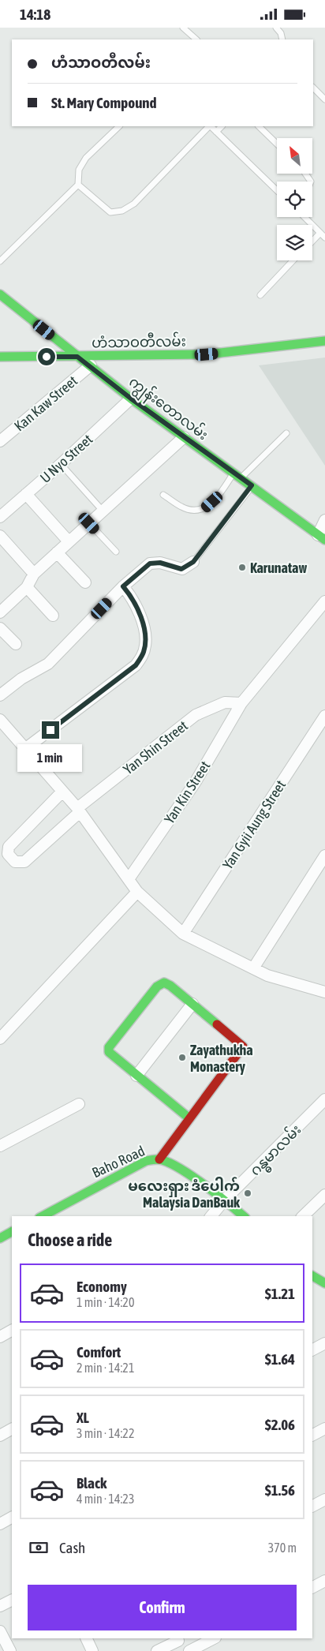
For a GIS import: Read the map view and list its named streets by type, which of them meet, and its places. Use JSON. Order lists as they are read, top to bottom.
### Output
{
  "streets": {
    "street": [
      "ဟံသာဝတီလမ်း",
      "Kan Kaw Street",
      "ကျွန်းတောလမ်း",
      "U Nyo Street",
      "Yan Shin Street",
      "Yan Kin Street",
      "Yan Gyii Aung Street",
      "ဂန္ဓမာလမ်း",
      "Baho Road"
    ]
  },
  "crossings": [
    ["ဟံသာဝတီလမ်း", "ကျွန်းတောလမ်း"],
    ["Kan Kaw Street", "ကျွန်းတောလမ်း"],
    ["ကျွန်းတောလမ်း", "U Nyo Street"],
    ["Yan Shin Street", "Yan Kin Street"],
    ["ဂန္ဓမာလမ်း", "Baho Road"]
  ],
  "places": ["Karunataw", "Zayathukha Monastery", "မလေးရှား ဒံပေါက် Malaysia DanBauk"],
  "north": "top left",
  "page": {
    "status": "14:18",
    "banner": ["ဟံသာဝတီလမ်း", "St. Mary Compound"],
    "bubble": "1 min",
    "heading": "Choose a ride",
    "list": [
      {
        "name": "Economy",
        "note": "1 min · 14:20",
        "value": "$1.21"
      },
      {
        "name": "Comfort",
        "note": "2 min · 14:21",
        "value": "$1.64"
      },
      {
        "name": "XL",
        "note": "3 min · 14:22",
        "value": "$2.06"
      },
      {
        "name": "Black",
        "note": "4 min · 14:23",
        "value": "$1.56"
      }
    ],
    "pay": ["Cash", "370 m"],
    "buttons": "Confirm"
  }
}
